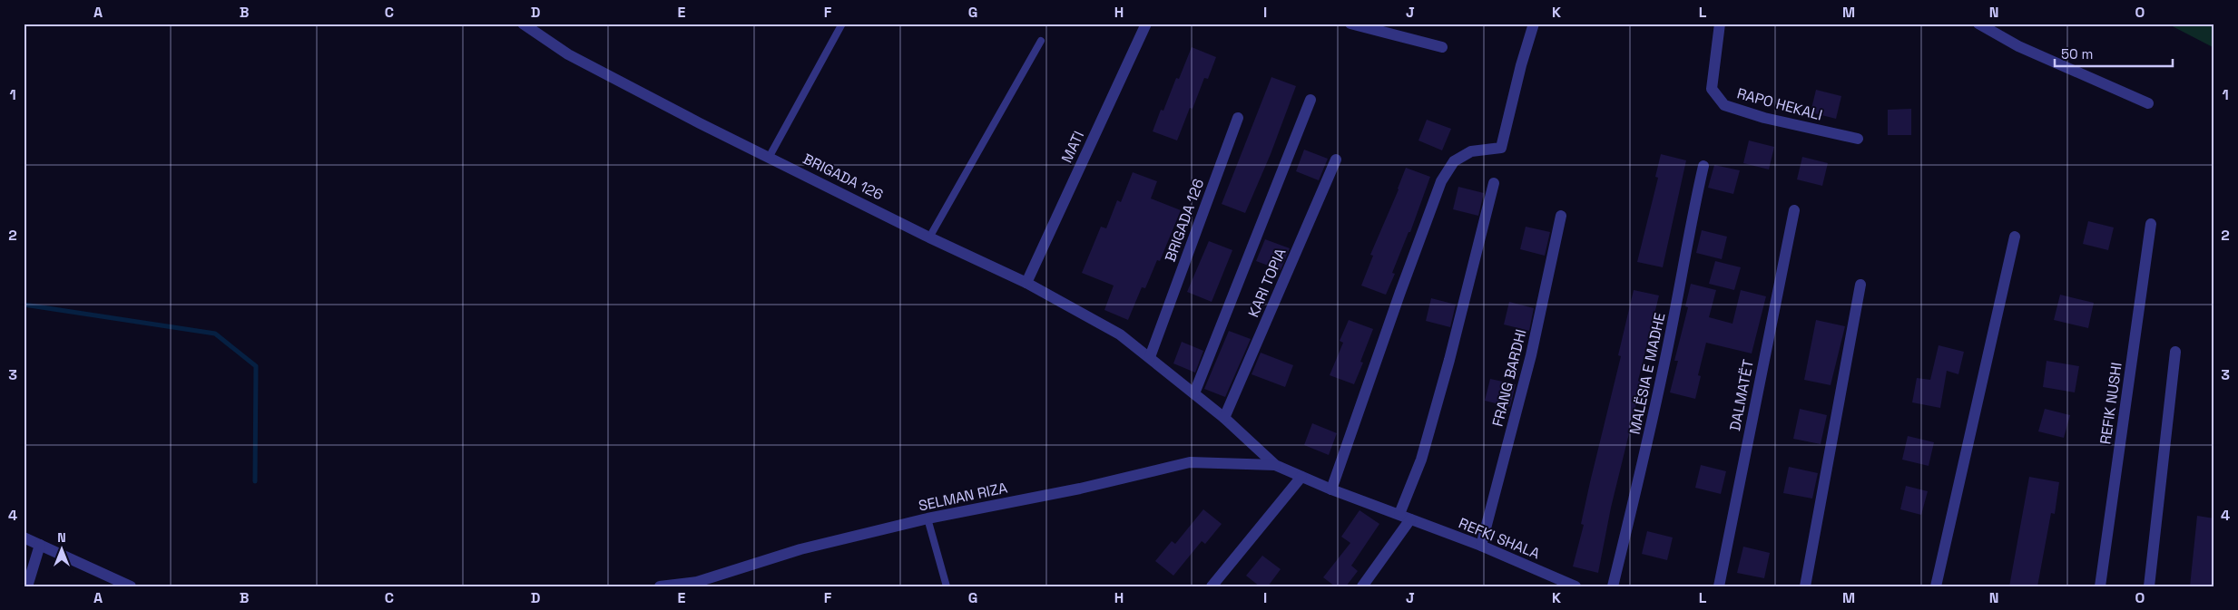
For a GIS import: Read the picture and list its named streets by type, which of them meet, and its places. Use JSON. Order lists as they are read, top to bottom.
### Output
{
  "streets": {
    "street": [
      "RAPO HEKALI",
      "MATI",
      "BRIGADA 126",
      "KARI TOPIA",
      "MALËSIA E MADHE",
      "FRANG BARDHI",
      "DALMATËT",
      "REFIK NUSHI",
      "SELMAN RIZA",
      "REFKI SHALA"
    ]
  },
  "crossings": [
    ["MATI", "BRIGADA 126"],
    ["BRIGADA 126", "KARI TOPIA"],
    ["BRIGADA 126", "SELMAN RIZA"],
    ["BRIGADA 126", "REFKI SHALA"],
    ["FRANG BARDHI", "REFKI SHALA"],
    ["SELMAN RIZA", "REFKI SHALA"]
  ],
  "scale_bar": "50 m",
  "north": "top",
  "grid": {
    "columns": [
      "A",
      "B",
      "C",
      "D",
      "E",
      "F",
      "G",
      "H",
      "I",
      "J",
      "K",
      "L",
      "M",
      "N",
      "O"
    ],
    "rows": [
      "1",
      "2",
      "3",
      "4"
    ]
  }
}
